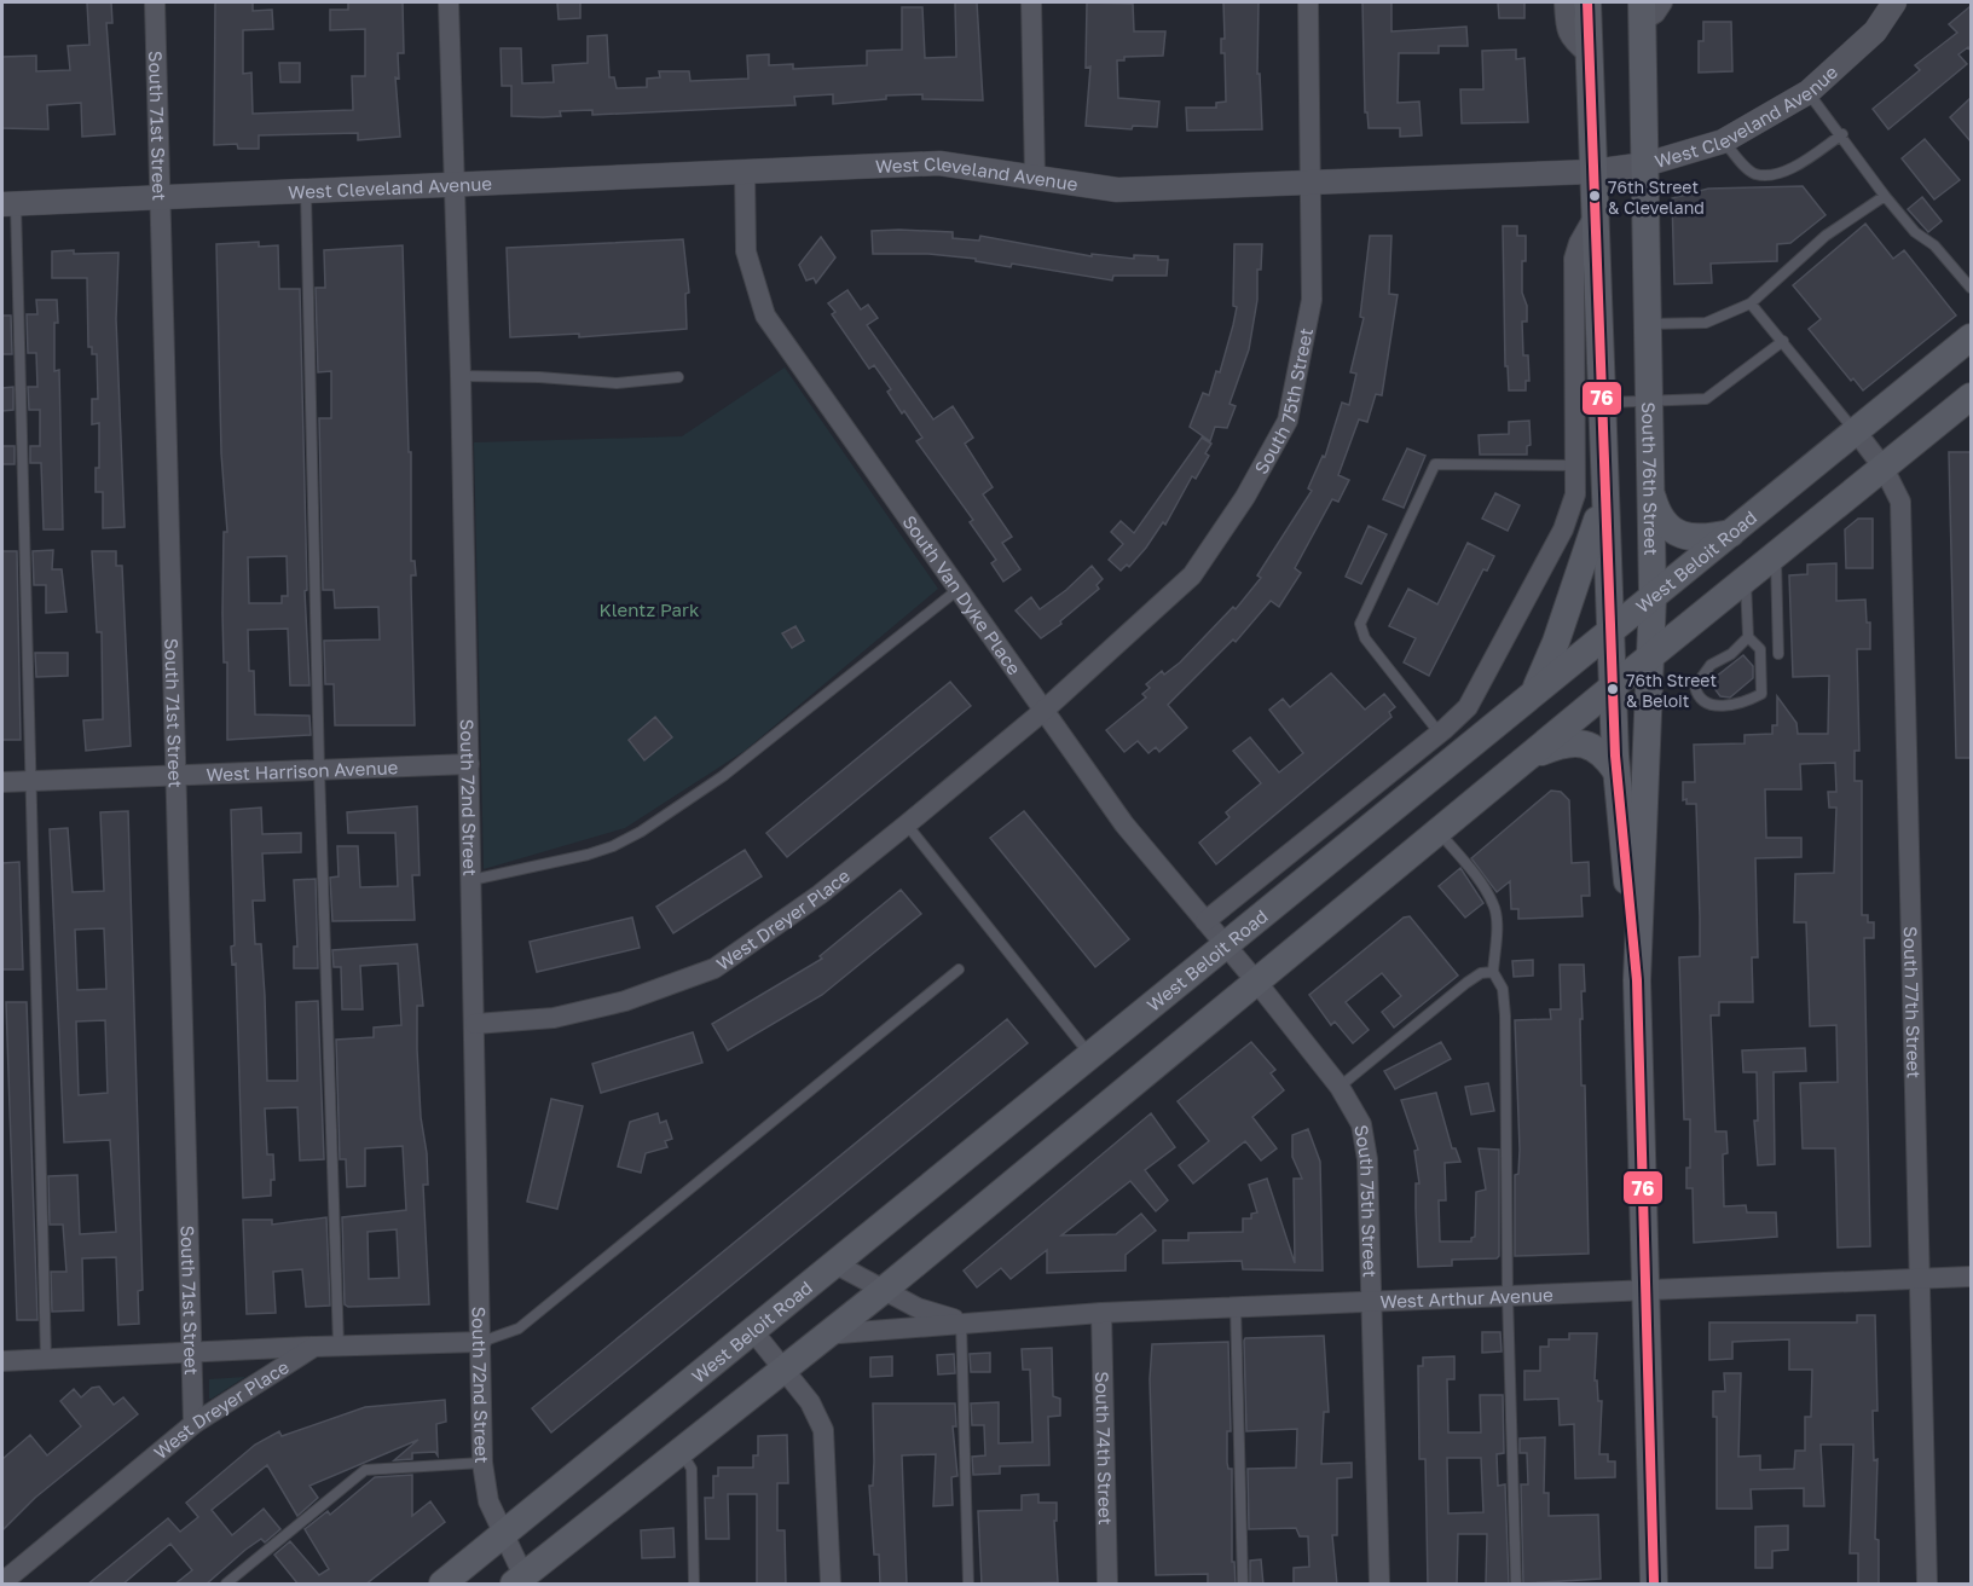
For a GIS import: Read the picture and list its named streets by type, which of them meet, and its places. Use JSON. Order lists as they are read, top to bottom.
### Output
{
  "streets": {
    "main road": ["South 76th Street", "West Beloit Road"],
    "street": [
      "West Cleveland Avenue",
      "South 71st Street",
      "South 75th Street",
      "South Van Dyke Place",
      "West Harrison Avenue",
      "South 72nd Street",
      "West Dreyer Place",
      "South 77th Street",
      "West Arthur Avenue",
      "South 74th Street"
    ]
  },
  "crossings": [
    ["West Cleveland Avenue", "South 71st Street"],
    ["West Cleveland Avenue", "South 75th Street"],
    ["West Cleveland Avenue", "South 76th Street"],
    ["West Cleveland Avenue", "South Van Dyke Place"],
    ["West Cleveland Avenue", "South 72nd Street"],
    ["South 71st Street", "West Harrison Avenue"],
    ["South 71st Street", "West Dreyer Place"],
    ["South 75th Street", "South Van Dyke Place"],
    ["South 75th Street", "West Dreyer Place"],
    ["South 75th Street", "West Arthur Avenue"],
    ["South 76th Street", "West Beloit Road"],
    ["South 76th Street", "West Arthur Avenue"],
    ["West Beloit Road", "South Van Dyke Place"],
    ["West Beloit Road", "South 72nd Street"],
    ["West Beloit Road", "South 77th Street"],
    ["West Beloit Road", "West Arthur Avenue"],
    ["South Van Dyke Place", "West Dreyer Place"],
    ["West Harrison Avenue", "South 72nd Street"],
    ["South 72nd Street", "West Dreyer Place"],
    ["South 77th Street", "West Arthur Avenue"],
    ["West Arthur Avenue", "South 74th Street"]
  ],
  "parks": ["Klentz Park"],
  "places": ["76th Street & Cleveland", "76th Street & Beloit"],
  "lines": ["transit line 76"]
}
